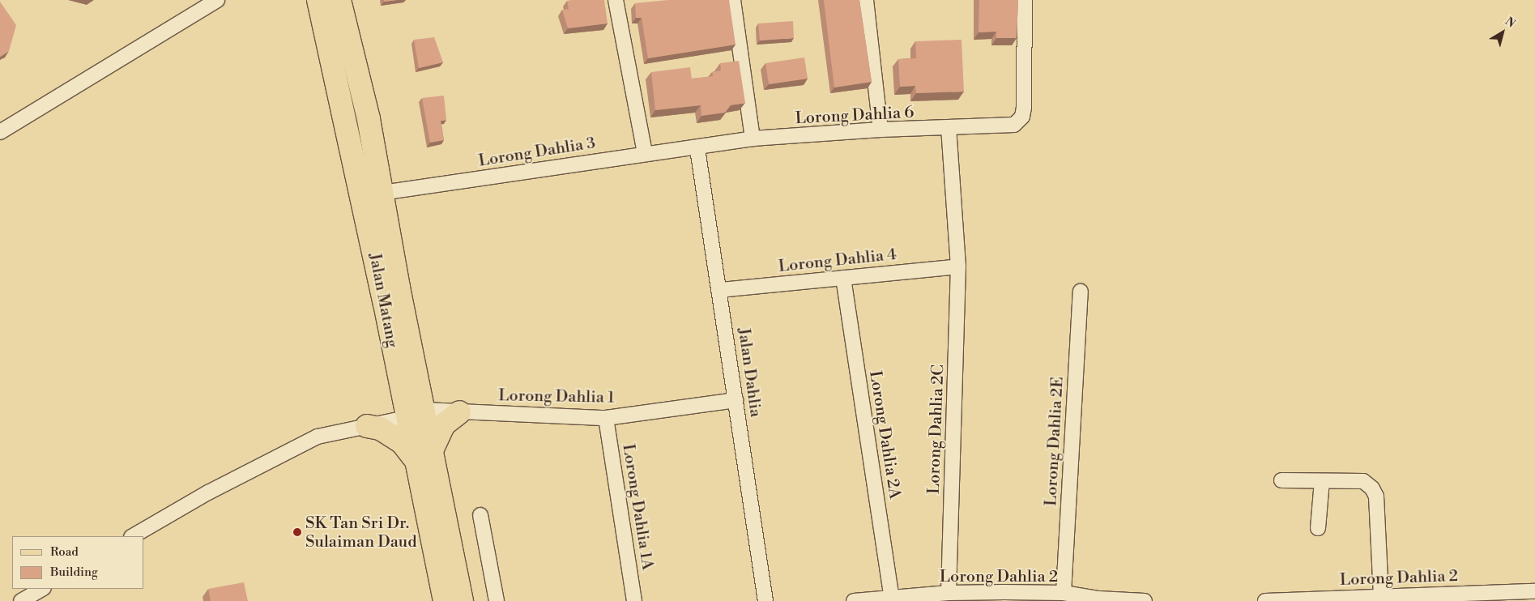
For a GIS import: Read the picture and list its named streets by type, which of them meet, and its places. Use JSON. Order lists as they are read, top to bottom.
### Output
{
  "streets": {
    "main road": ["Jalan Matang"],
    "street": [
      "Lorong Dahlia 6",
      "Lorong Dahlia 3",
      "Lorong Dahlia 4",
      "Jalan Dahlia",
      "Lorong Dahlia 1",
      "Lorong Dahlia 2C",
      "Lorong Dahlia 2A",
      "Lorong Dahlia 2E",
      "Lorong Dahlia 1A",
      "Lorong Dahlia 2"
    ]
  },
  "crossings": [
    ["Lorong Dahlia 6", "Lorong Dahlia 3"],
    ["Lorong Dahlia 6", "Jalan Dahlia"],
    ["Lorong Dahlia 6", "Lorong Dahlia 2C"],
    ["Lorong Dahlia 3", "Jalan Matang"],
    ["Lorong Dahlia 3", "Jalan Dahlia"],
    ["Lorong Dahlia 4", "Jalan Dahlia"],
    ["Lorong Dahlia 4", "Lorong Dahlia 2C"],
    ["Lorong Dahlia 4", "Lorong Dahlia 2A"],
    ["Jalan Matang", "Lorong Dahlia 1"],
    ["Jalan Dahlia", "Lorong Dahlia 1"],
    ["Lorong Dahlia 1", "Lorong Dahlia 1A"],
    ["Lorong Dahlia 2C", "Lorong Dahlia 2"],
    ["Lorong Dahlia 2A", "Lorong Dahlia 2"],
    ["Lorong Dahlia 2E", "Lorong Dahlia 2"]
  ],
  "places": ["SK Tan Sri Dr. Sulaiman Daud"],
  "legend": ["Road", "Building"],
  "north": "top right"
}
